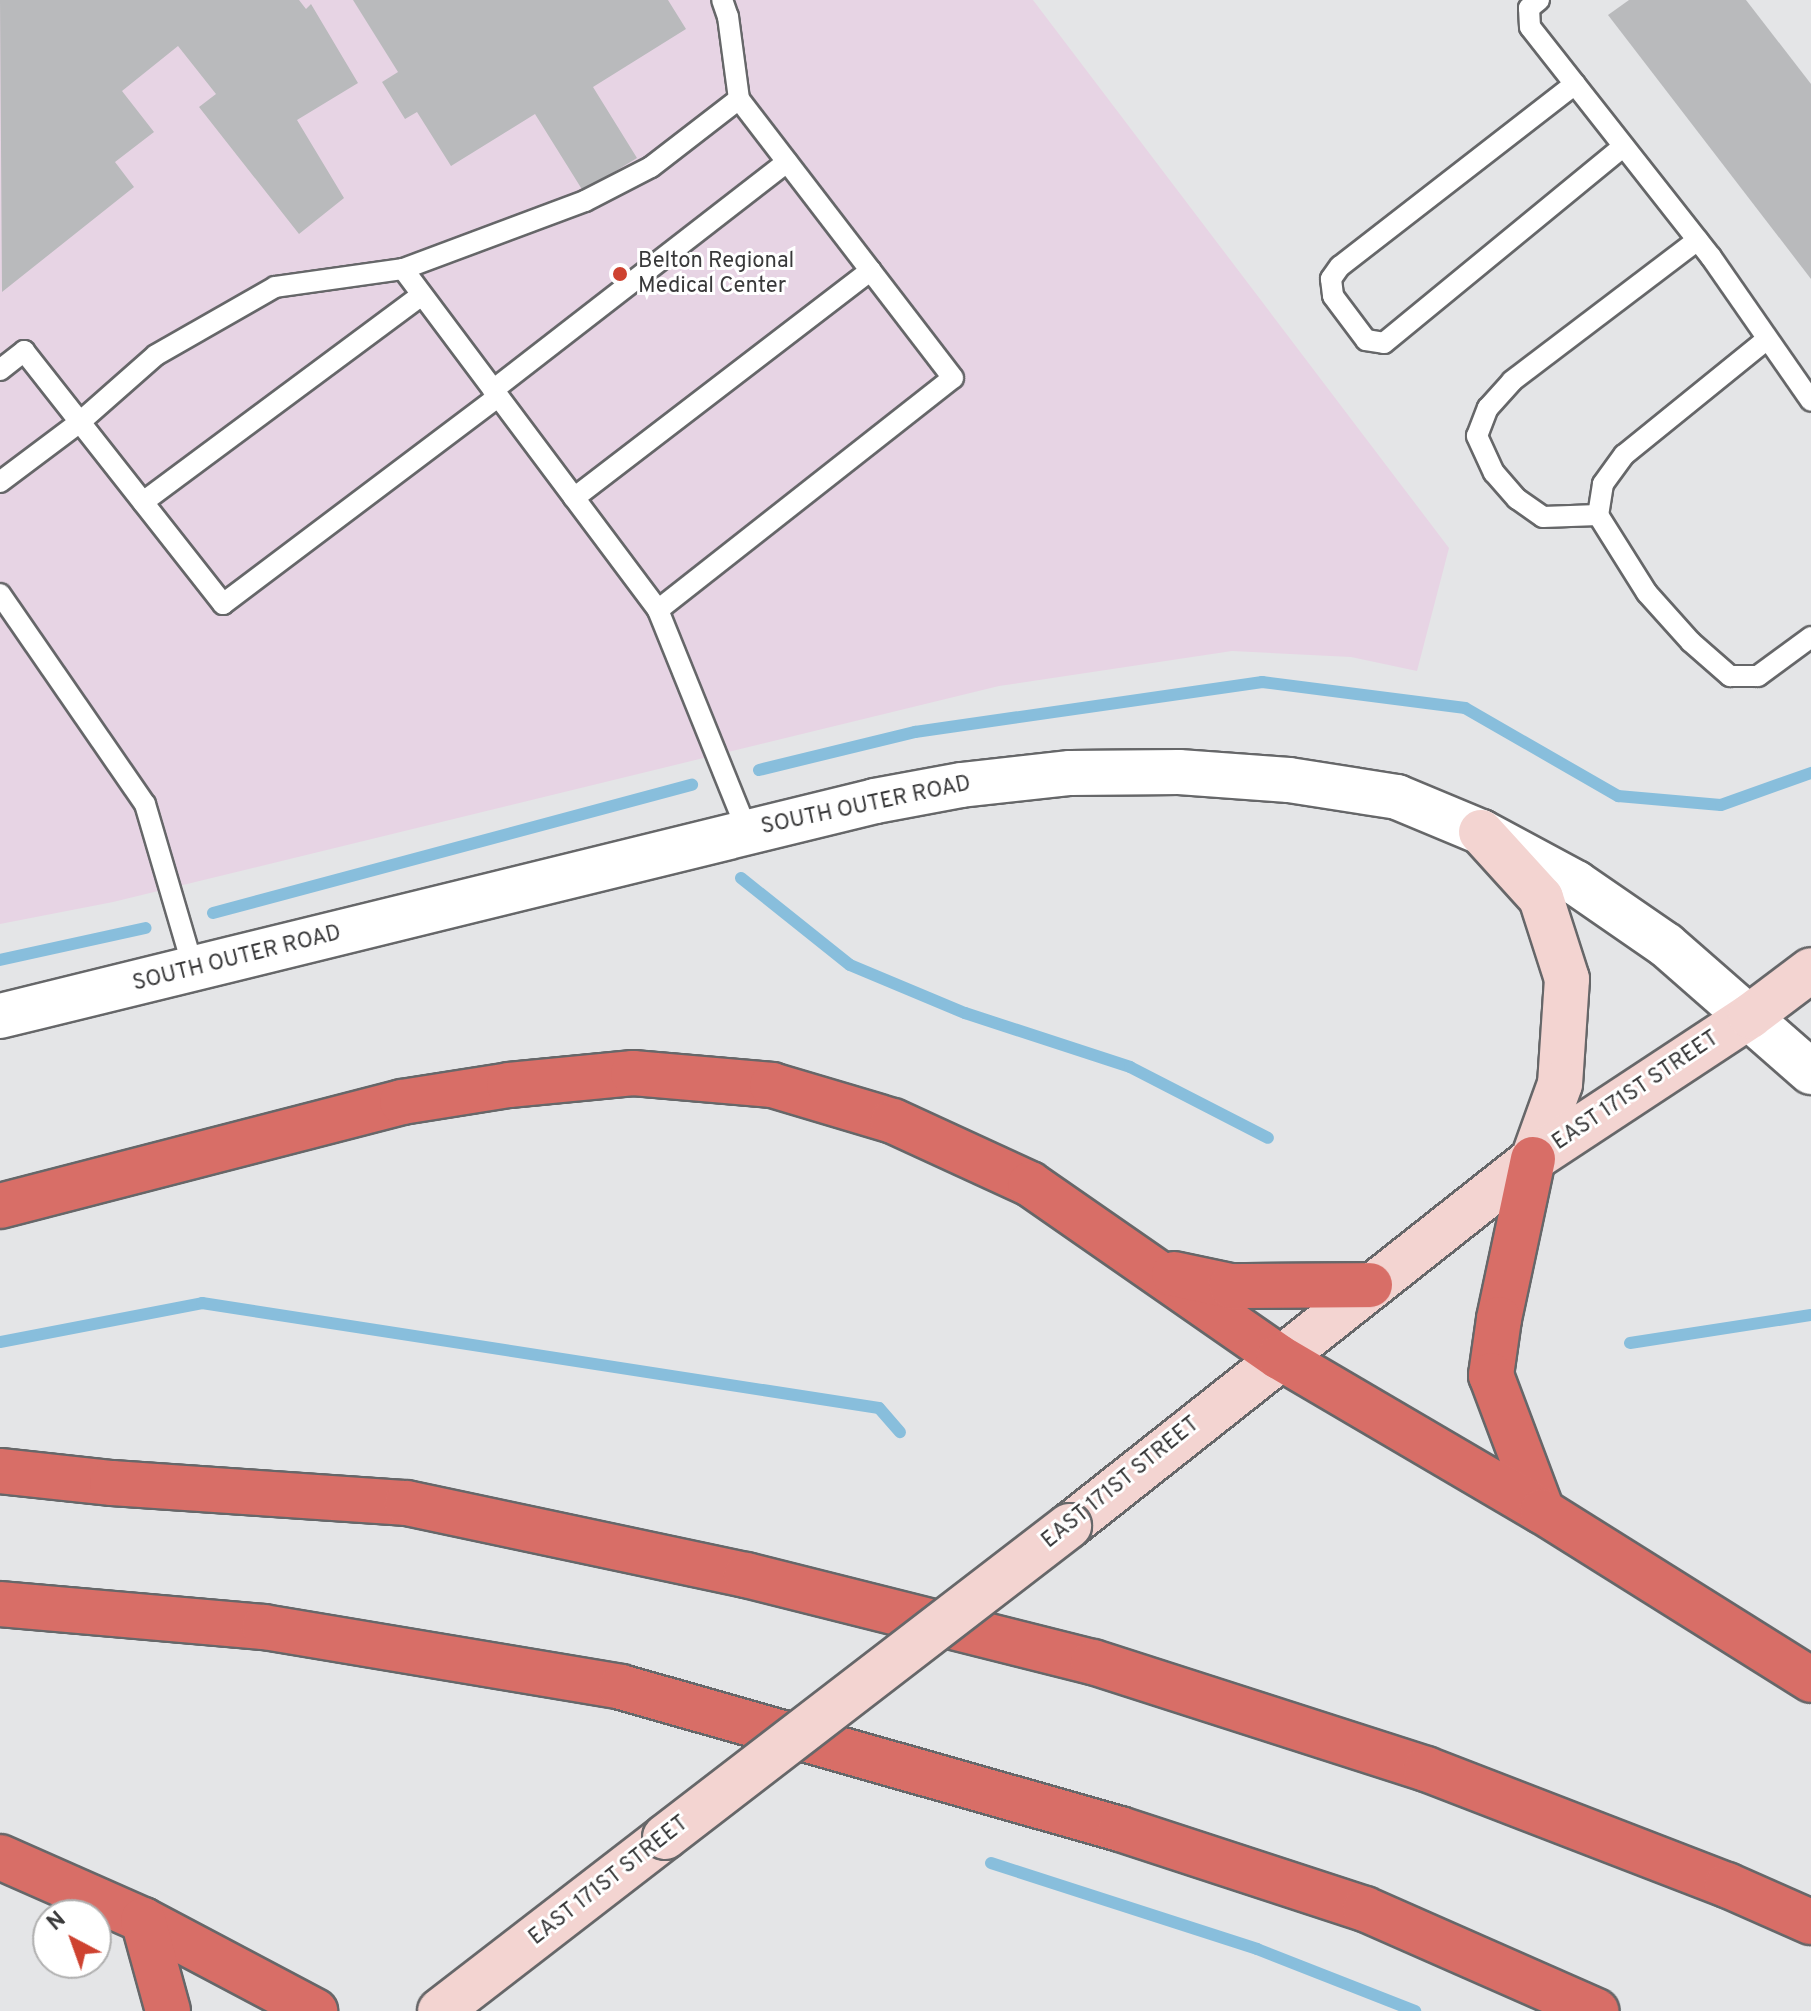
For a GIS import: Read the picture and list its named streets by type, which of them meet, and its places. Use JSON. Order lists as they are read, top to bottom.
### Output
{
  "streets": {
    "main road": ["EAST 171ST STREET"],
    "street": ["SOUTH OUTER ROAD"]
  },
  "crossings": [
    ["SOUTH OUTER ROAD", "EAST 171ST STREET"]
  ],
  "places": ["Belton Regional Medical Center"],
  "north": "top left"
}
